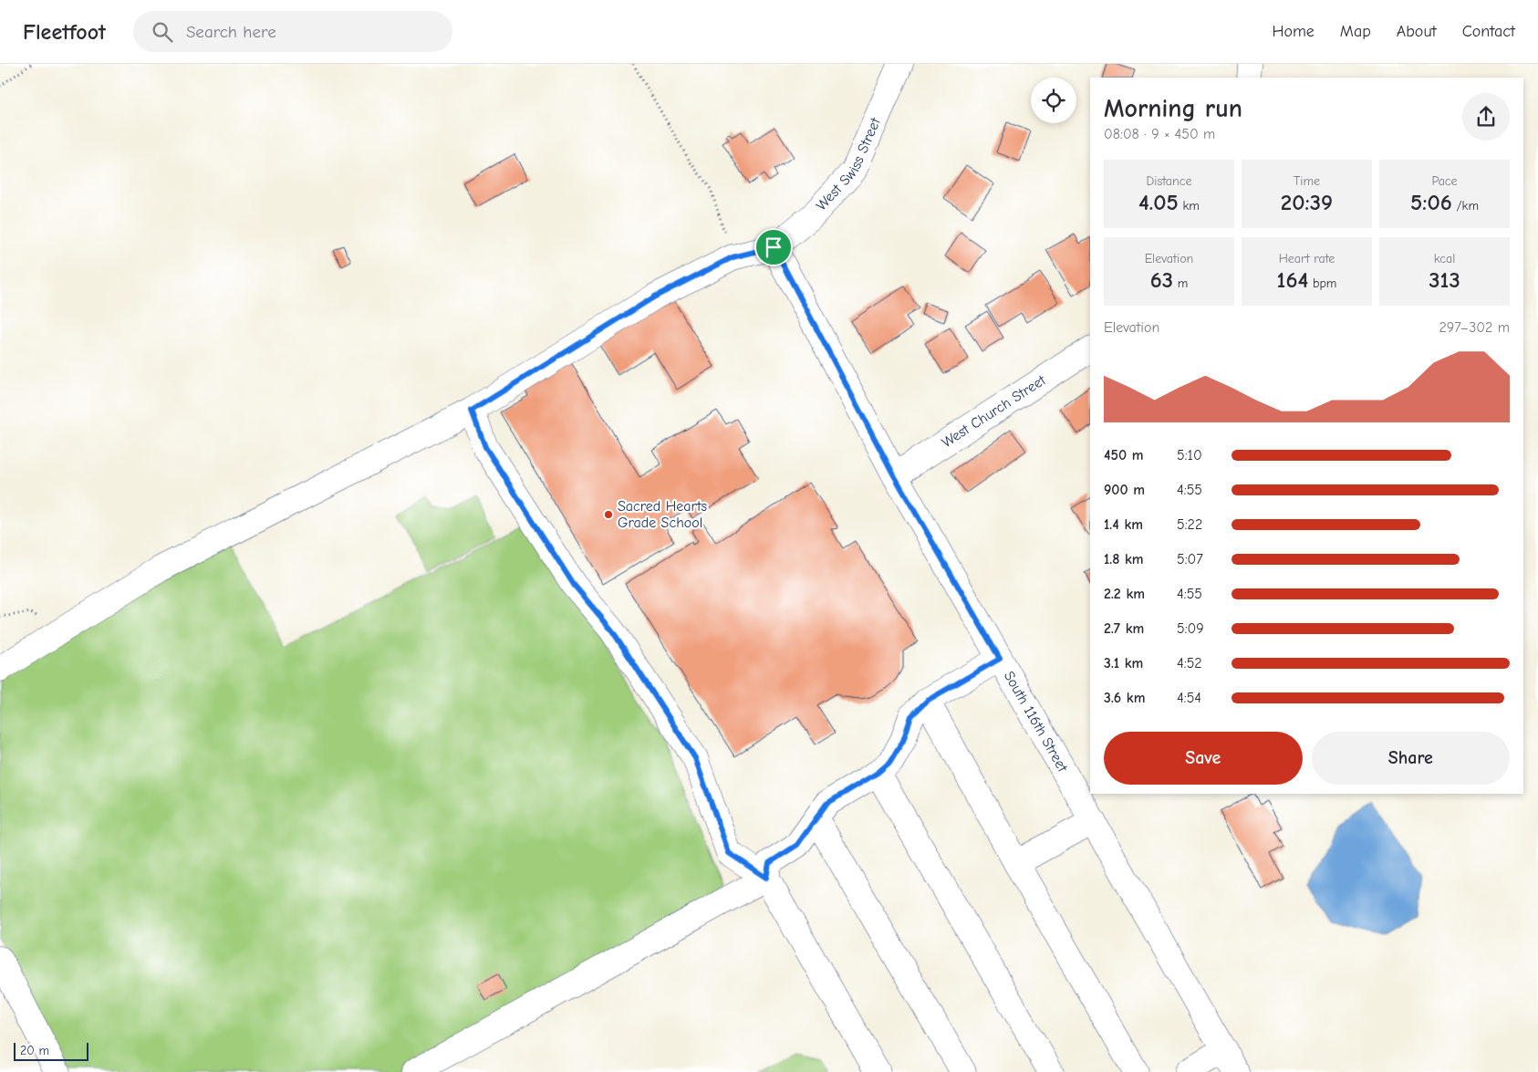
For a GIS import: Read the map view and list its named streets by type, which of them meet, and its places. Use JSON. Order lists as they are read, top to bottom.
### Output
{
  "streets": {
    "street": ["West Swiss Street", "West Church Street", "South 116th Street"]
  },
  "crossings": [
    ["West Swiss Street", "South 116th Street"],
    ["West Church Street", "South 116th Street"]
  ],
  "places": ["Sacred Hearts Grade School"],
  "scale_bar": "20 m",
  "page": {
    "header": "Fleetfoot",
    "search": "Search here",
    "nav": [
      "Home",
      "Map",
      "About",
      "Contact"
    ],
    "heading": ["Morning run", "08:08 · 9 × 450 m"],
    "stats": [
      ["Distance", "4.05 km"],
      ["Time", "20:39"],
      ["Pace", "5:06 /km"],
      ["Elevation", "63 m"],
      ["Heart rate", "164 bpm"],
      ["kcal", "313"]
    ],
    "chart": ["Elevation", "297–302 m"],
    "list": [
      {
        "name": "450 m",
        "note": "5:10"
      },
      {
        "name": "900 m",
        "note": "4:55"
      },
      {
        "name": "1.4 km",
        "note": "5:22"
      },
      {
        "name": "1.8 km",
        "note": "5:07"
      },
      {
        "name": "2.2 km",
        "note": "4:55"
      },
      {
        "name": "2.7 km",
        "note": "5:09"
      },
      {
        "name": "3.1 km",
        "note": "4:52"
      },
      {
        "name": "3.6 km",
        "note": "4:54"
      }
    ],
    "buttons": ["Save", "Share"],
    "scale": "20 m"
  }
}
